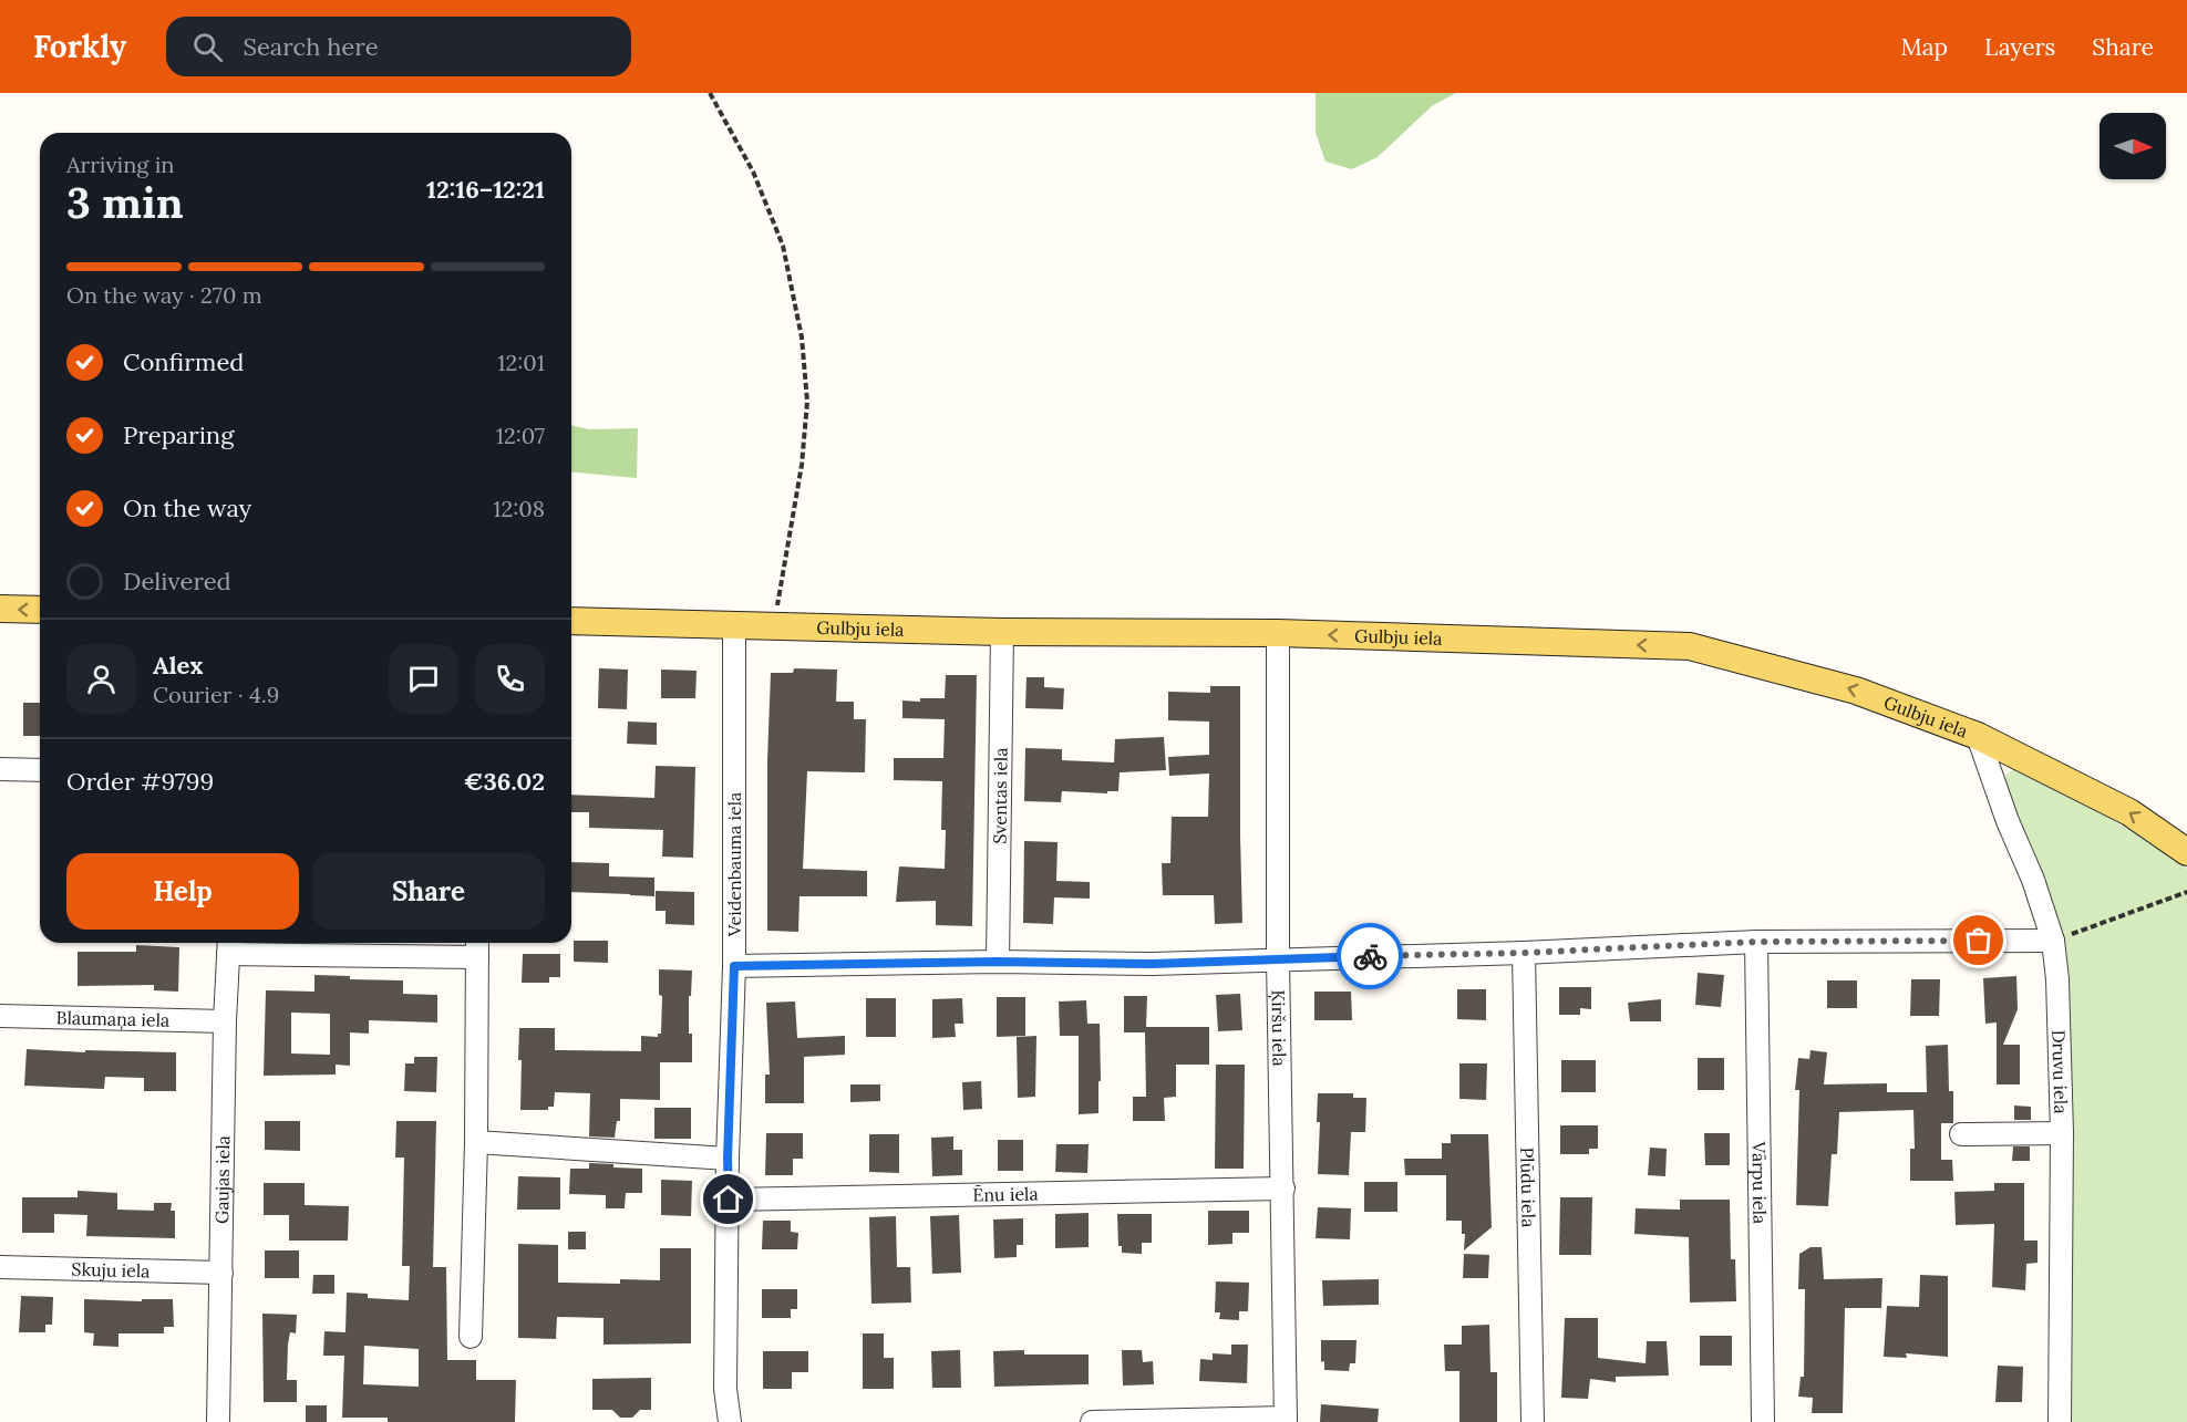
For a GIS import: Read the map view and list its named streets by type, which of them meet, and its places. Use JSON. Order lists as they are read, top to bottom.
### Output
{
  "streets": {
    "main road": ["Gulbju iela"],
    "street": [
      "Sventas iela",
      "Veidenbauma iela",
      "Blaumaņa iela",
      "Ķiršu iela",
      "Druvu iela",
      "Gaujas iela",
      "Vārpu iela",
      "Plūdu iela",
      "Ēnu iela",
      "Skuju iela"
    ]
  },
  "crossings": [
    ["Gulbju iela", "Sventas iela"],
    ["Gulbju iela", "Veidenbauma iela"],
    ["Gulbju iela", "Ķiršu iela"],
    ["Gulbju iela", "Druvu iela"],
    ["Veidenbauma iela", "Ēnu iela"],
    ["Blaumaņa iela", "Gaujas iela"],
    ["Ķiršu iela", "Ēnu iela"],
    ["Gaujas iela", "Skuju iela"]
  ],
  "one_way": ["Gulbju iela"],
  "north": "right",
  "page": {
    "header": "Forkly",
    "search": "Search here",
    "nav": ["Map", "Layers", "Share"],
    "heading": ["3 min", "Arriving in", "12:16–12:21"],
    "panel": [
      "Alex",
      "Courier · 4.9",
      "Order #9799",
      "€36.02"
    ],
    "bar": "On the way · 270 m",
    "list": [
      ["Confirmed", "12:01"],
      ["Preparing", "12:07"],
      ["On the way", "12:08"],
      "Delivered"
    ],
    "buttons": ["Help", "Share"]
  }
}
